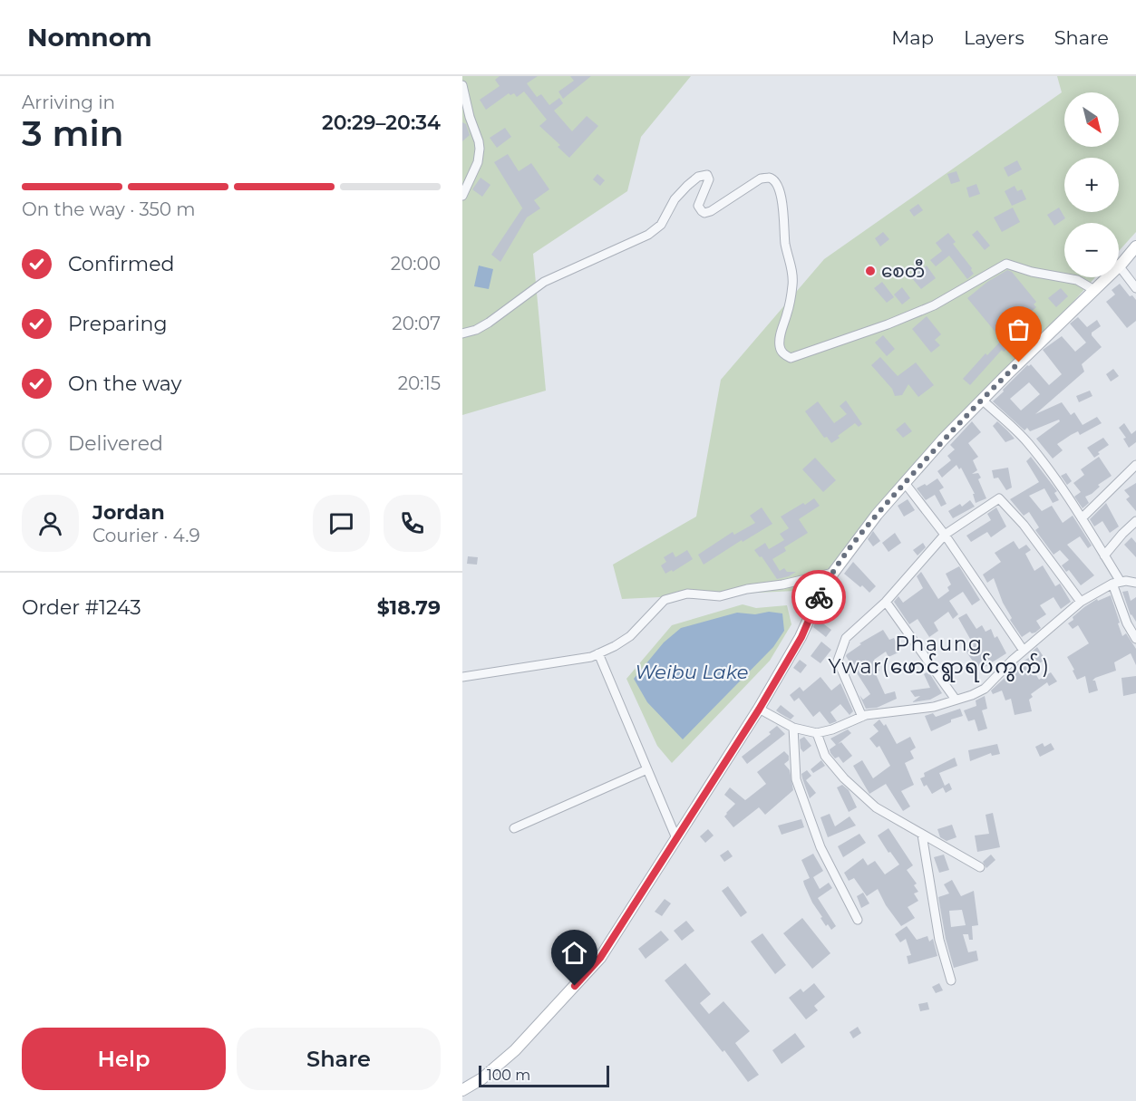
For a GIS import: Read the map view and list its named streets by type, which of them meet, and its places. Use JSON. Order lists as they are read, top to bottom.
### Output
{
  "districts": ["Phaung Ywar(ဖောင်ရွာရပ်ကွက်)"],
  "water": ["Weibu Lake"],
  "places": ["စေတီ"],
  "scale_bar": "100 m",
  "north": "bottom right",
  "page": {
    "header": "Nomnom",
    "nav": ["Map", "Layers", "Share"],
    "heading": ["3 min", "Arriving in", "20:29–20:34"],
    "panel": [
      "Jordan",
      "Courier · 4.9",
      "Order #1243",
      "$18.79"
    ],
    "map_buttons": ["+", "−"],
    "bar": "On the way · 350 m",
    "list": [
      ["Confirmed", "20:00"],
      ["Preparing", "20:07"],
      ["On the way", "20:15"],
      "Delivered"
    ],
    "buttons": ["Help", "Share"],
    "scale": "100 m"
  }
}
